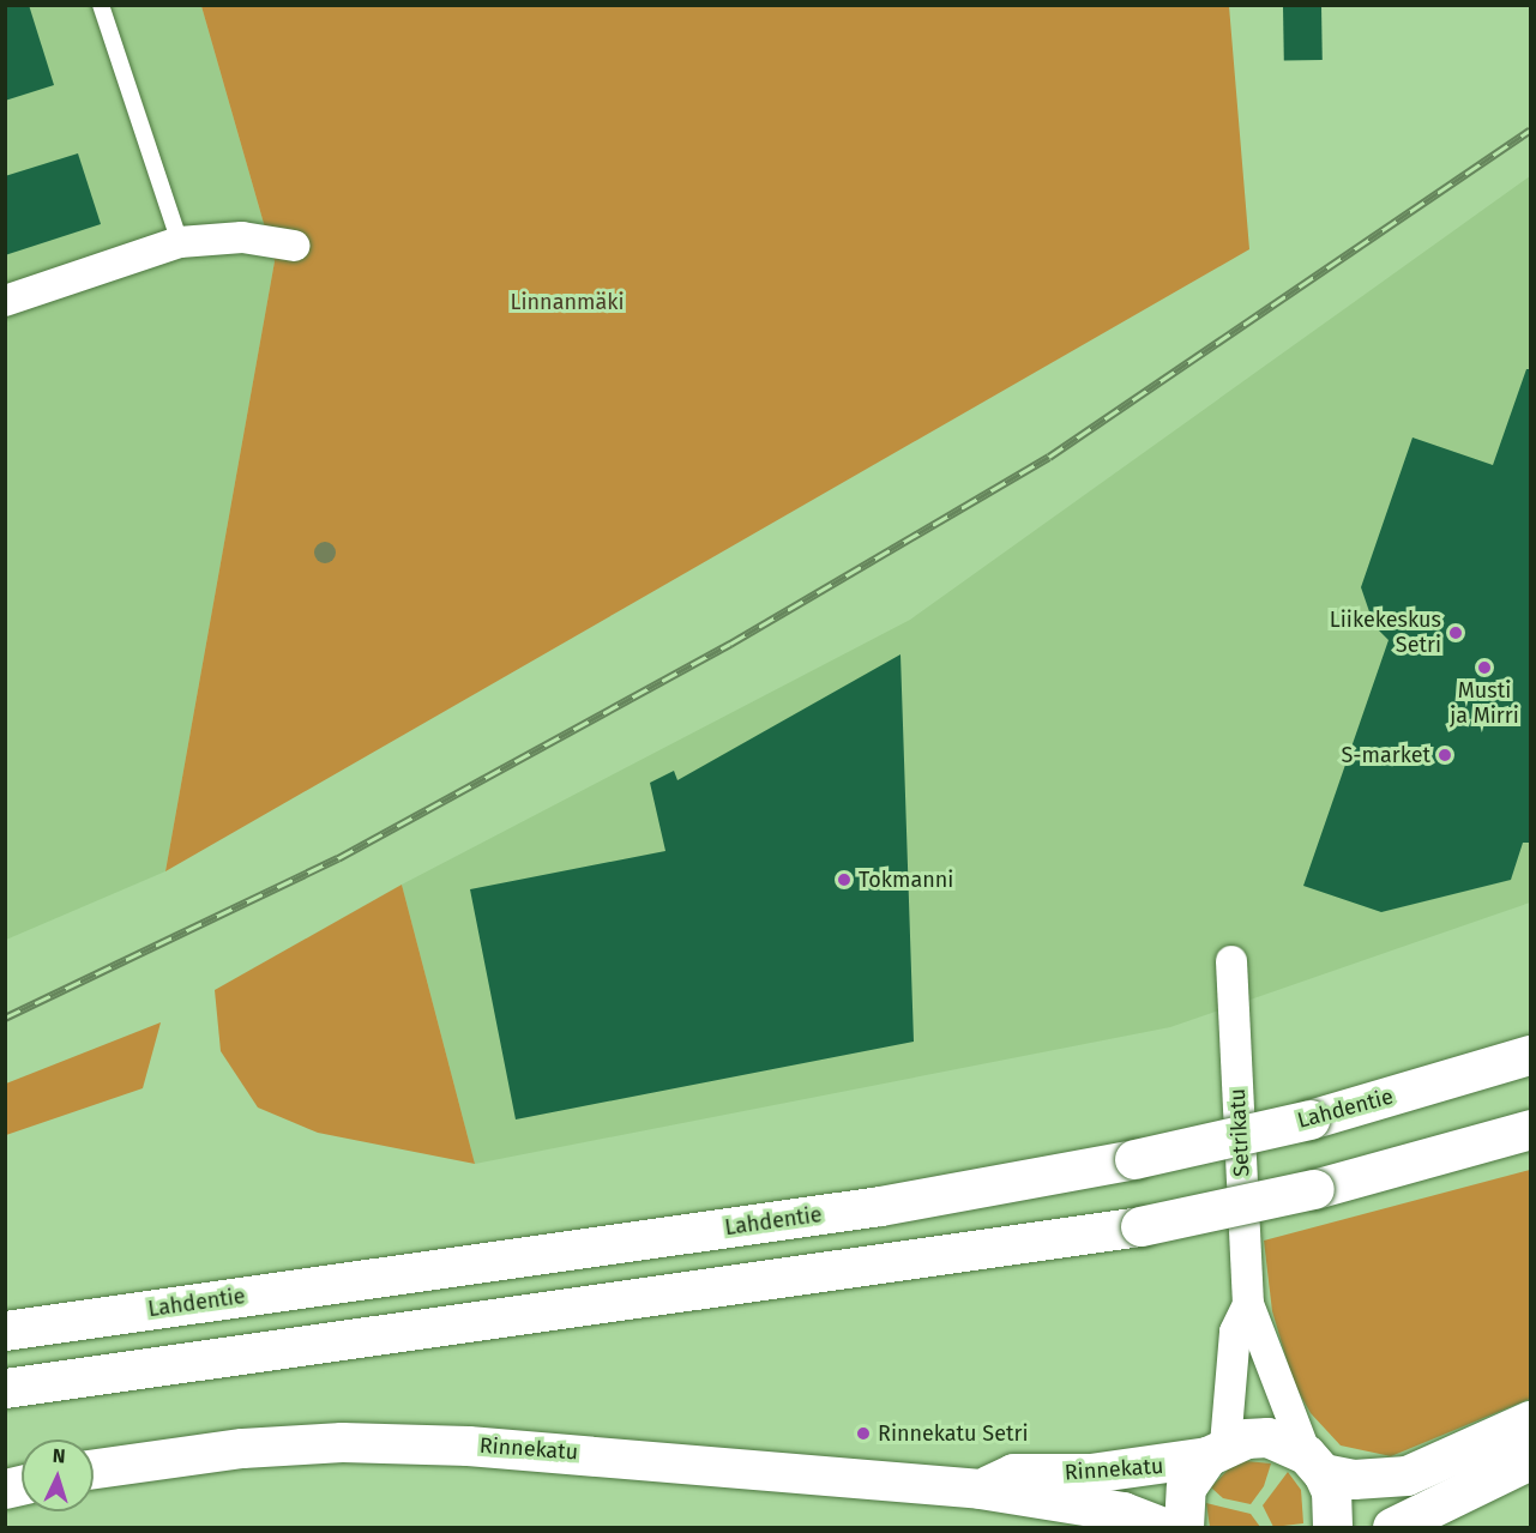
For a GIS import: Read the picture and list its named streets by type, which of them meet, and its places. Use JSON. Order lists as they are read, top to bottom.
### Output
{
  "streets": {
    "main road": ["Lahdentie", "Rinnekatu"],
    "street": ["Setrikatu"]
  },
  "crossings": [
    ["Setrikatu", "Rinnekatu"]
  ],
  "parks": ["Linnanmäki"],
  "places": [
    "Liikekeskus Setri",
    "Musti ja Mirri",
    "S-market",
    "Tokmanni",
    "Rinnekatu Setri"
  ],
  "north": "top"
}
